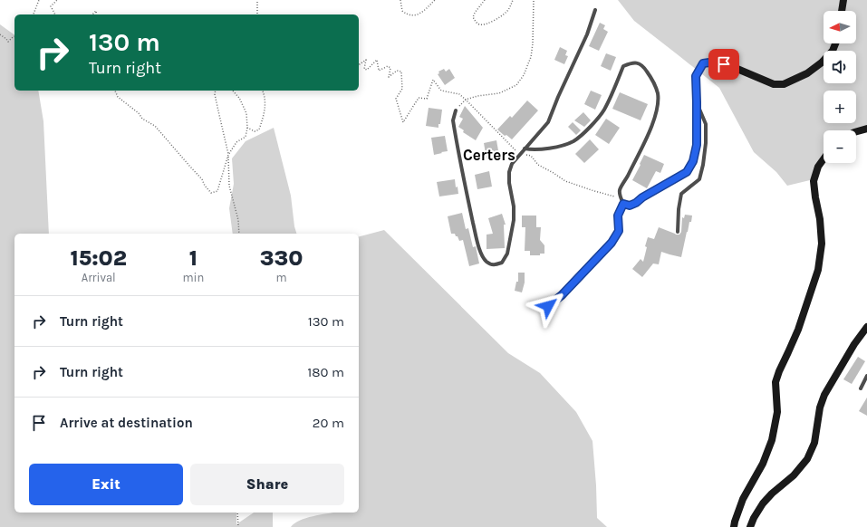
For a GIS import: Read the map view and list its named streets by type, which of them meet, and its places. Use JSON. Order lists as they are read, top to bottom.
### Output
{
  "districts": ["Certers"],
  "north": "left",
  "page": {
    "map_buttons": ["+", "−"],
    "turn": ["130 m", "Turn right"],
    "eta": [
      "15:02",
      "Arrival",
      "1",
      "min",
      "330",
      "m"
    ],
    "list": [
      {
        "name": "Turn right",
        "value": "130 m"
      },
      {
        "name": "Turn right",
        "value": "180 m"
      },
      {
        "name": "Arrive at destination",
        "value": "20 m"
      }
    ],
    "buttons": ["Exit", "Share"]
  }
}
